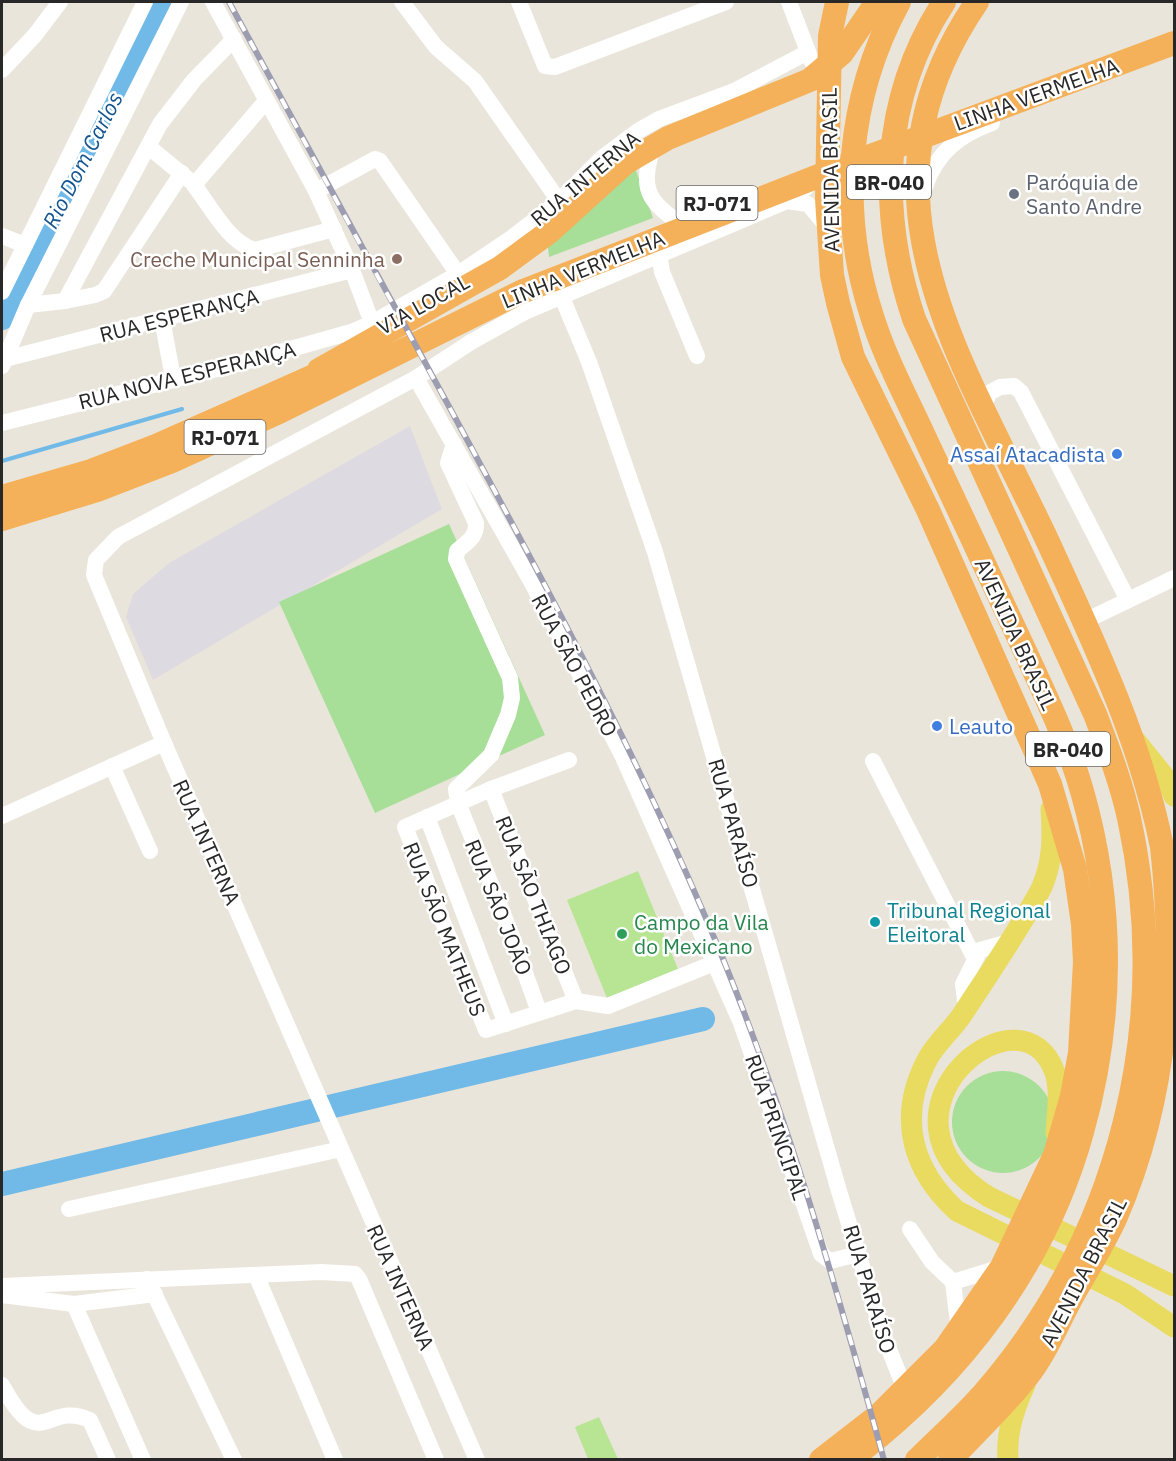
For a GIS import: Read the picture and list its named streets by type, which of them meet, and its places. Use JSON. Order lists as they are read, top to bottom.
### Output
{
  "streets": {
    "highway": [
      "LINHA VERMELHA",
      "AVENIDA BRASIL",
      "BR-040",
      "RJ-071"
    ],
    "street": [
      "RUA INTERNA",
      "VIA LOCAL",
      "RUA ESPERANÇA",
      "RUA NOVA ESPERANÇA",
      "RUA SÃO PEDRO",
      "RUA PARAÍSO",
      "RUA SÃO THIAGO",
      "RUA SÃO JOÃO",
      "RUA SÃO MATHEUS",
      "RUA PRINCIPAL"
    ]
  },
  "crossings": [
    ["AVENIDA BRASIL", "RUA INTERNA"],
    ["AVENIDA BRASIL", "RUA PARAÍSO"],
    ["RUA INTERNA", "VIA LOCAL"],
    ["RUA INTERNA", "RUA NOVA ESPERANÇA"],
    ["RUA INTERNA", "RUA SÃO PEDRO"],
    ["RUA INTERNA", "RUA PARAÍSO"],
    ["RUA SÃO PEDRO", "RUA PRINCIPAL"],
    ["RUA PARAÍSO", "RUA PRINCIPAL"]
  ],
  "water": ["Rio Dom Carlos"],
  "places": [
    "Paróquia de Santo Andre",
    "Creche Municipal Senninha",
    "Assaí Atacadista",
    "Leauto",
    "Tribunal Regional Eleitoral",
    "Campo da Vila do Mexicano"
  ]
}
